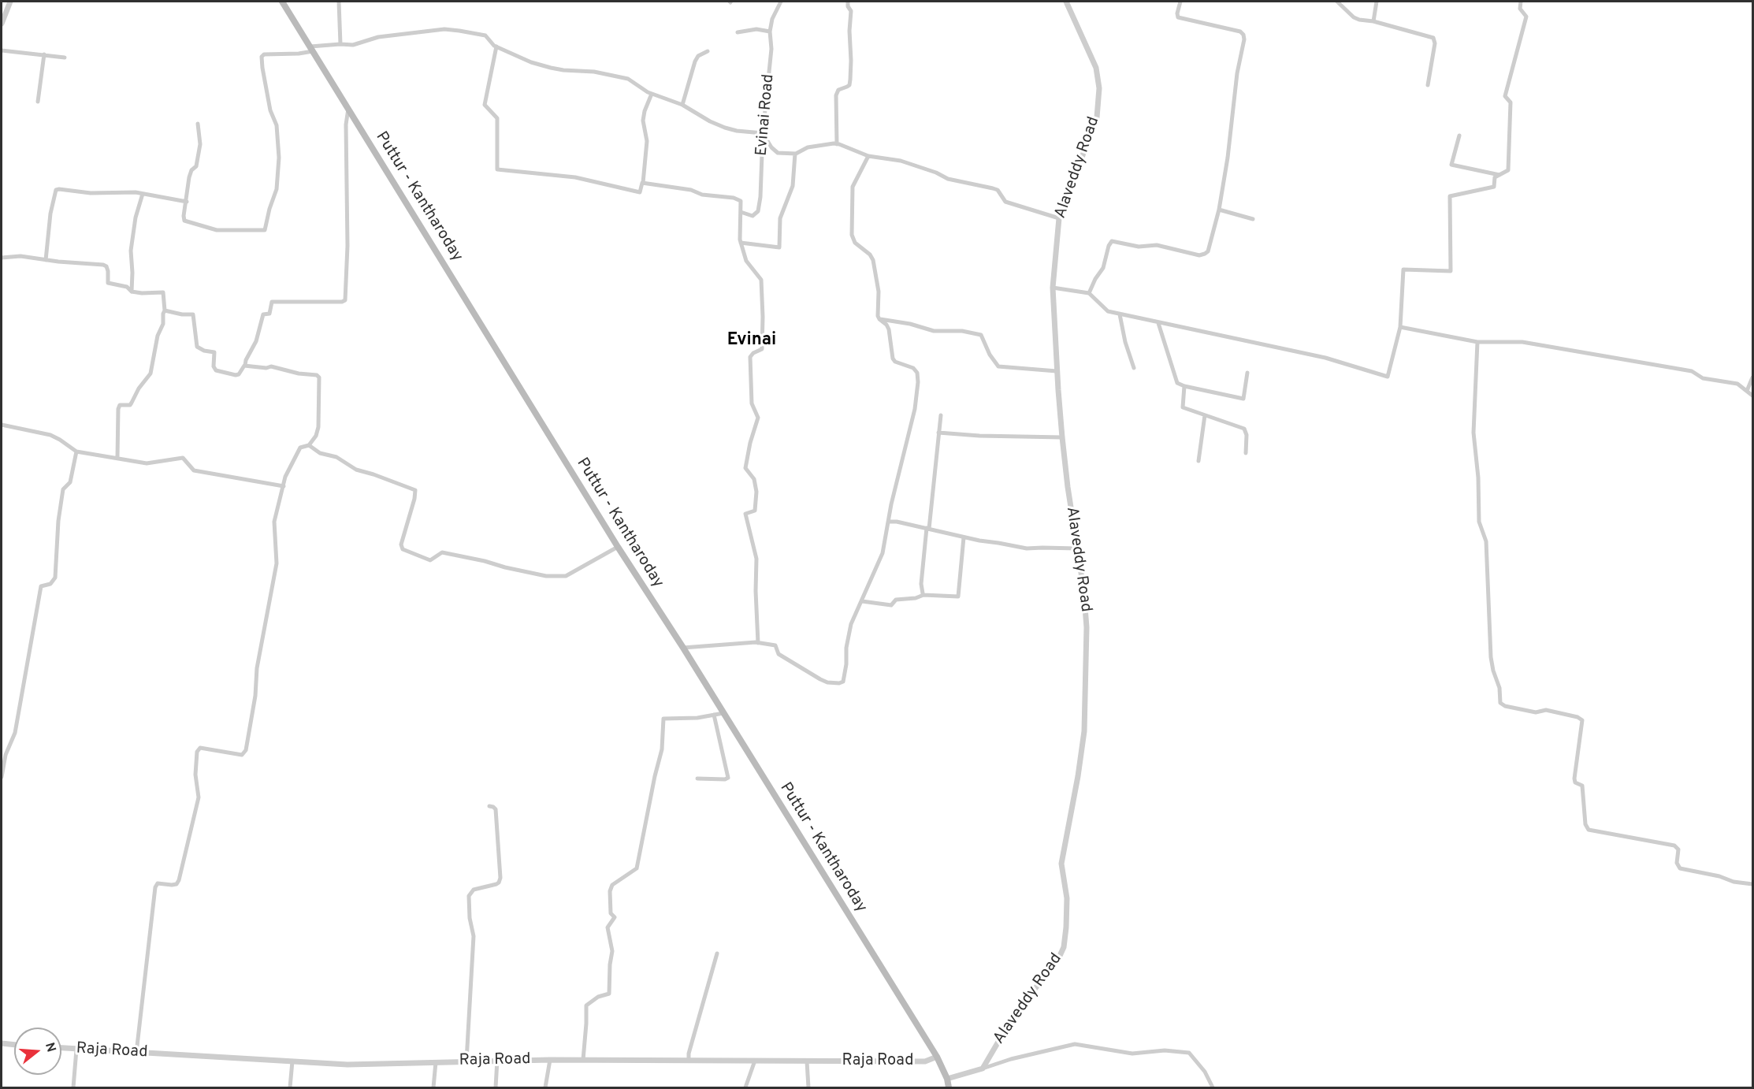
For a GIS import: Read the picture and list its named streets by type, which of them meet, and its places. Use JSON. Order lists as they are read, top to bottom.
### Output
{
  "streets": {
    "main road": ["Puttur - Kantharoday"],
    "street": ["Evinai Road", "Alaveddy Road", "Raja Road"]
  },
  "crossings": [
    ["Puttur - Kantharoday", "Raja Road"]
  ],
  "districts": ["Evinai"],
  "north": "right"
}
